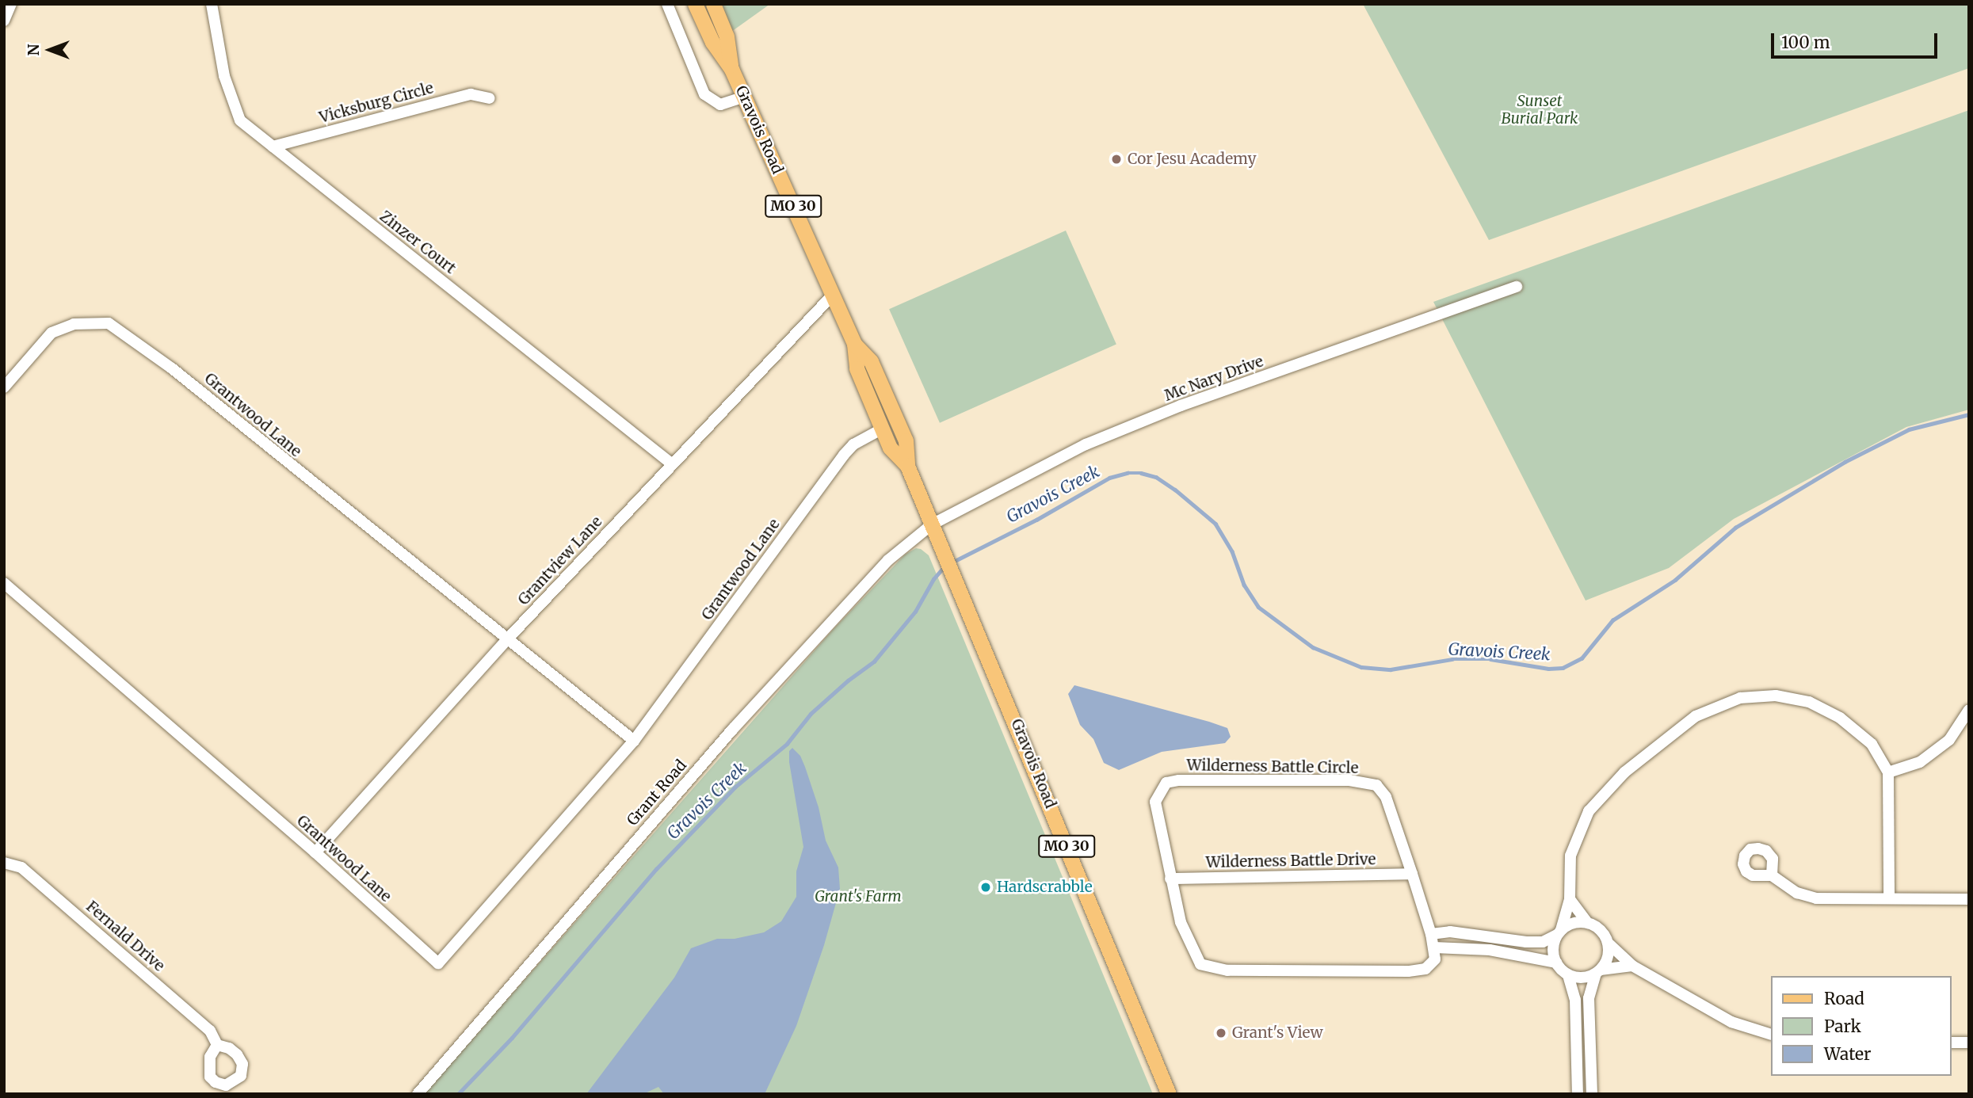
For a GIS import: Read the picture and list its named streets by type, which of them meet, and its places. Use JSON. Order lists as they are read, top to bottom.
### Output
{
  "streets": {
    "main road": ["Gravois Road", "MO 30"],
    "street": [
      "Vicksburg Circle",
      "Zinzer Court",
      "Mc Nary Drive",
      "Grantwood Lane",
      "Grantview Lane",
      "Wilderness Battle Circle",
      "Grant Road",
      "Wilderness Battle Drive",
      "Fernald Drive"
    ]
  },
  "crossings": [
    ["Vicksburg Circle", "Zinzer Court"],
    ["Gravois Road", "Mc Nary Drive"],
    ["Gravois Road", "Grantwood Lane"],
    ["Gravois Road", "Grantview Lane"],
    ["Gravois Road", "Grant Road"],
    ["Zinzer Court", "Grantview Lane"],
    ["Mc Nary Drive", "Grant Road"],
    ["Grantwood Lane", "Grantview Lane"],
    ["Wilderness Battle Circle", "Wilderness Battle Drive"]
  ],
  "water": ["Gravois Creek"],
  "parks": ["Sunset Burial Park", "Grant's Farm"],
  "places": ["Cor Jesu Academy", "Hardscrabble", "Grant's View"],
  "legend": ["Road", "Park", "Water"],
  "scale_bar": "100 m",
  "north": "left"
}
